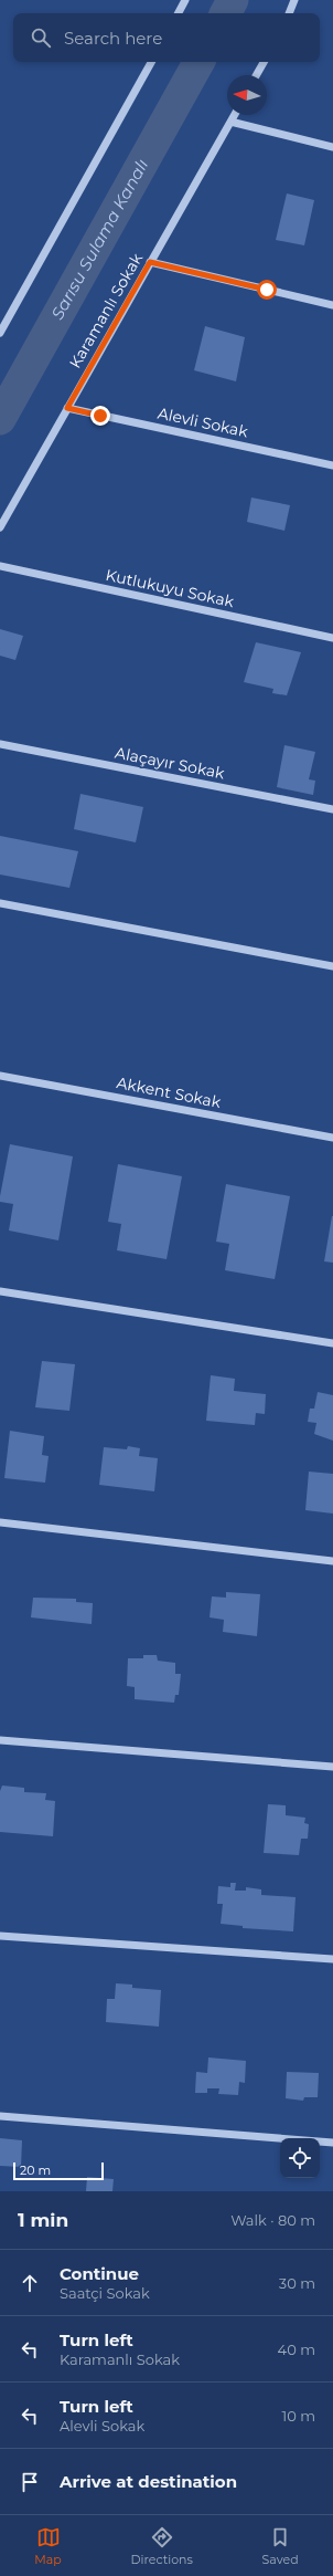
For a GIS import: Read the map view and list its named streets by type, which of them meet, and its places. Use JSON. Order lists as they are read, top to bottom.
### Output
{
  "streets": {
    "street": [
      "Karamanlı Sokak",
      "Alevli Sokak",
      "Kutlukuyu Sokak",
      "Alaçayır Sokak",
      "Akkent Sokak"
    ]
  },
  "crossings": [
    ["Karamanlı Sokak", "Alevli Sokak"]
  ],
  "water": ["Sarısu Sulama Kanalı"],
  "scale_bar": "20 m",
  "north": "left",
  "page": {
    "search": "Search here",
    "scale": "20 m",
    "heading": ["1 min", "Walk · 80 m"],
    "list": [
      ["Continue", "Saatçi Sokak", "30 m"],
      ["Turn left", "Karamanlı Sokak", "40 m"],
      ["Turn left", "Alevli Sokak", "10 m"],
      "Arrive at destination"
    ],
    "nav": ["Map", "Directions", "Saved"]
  }
}
